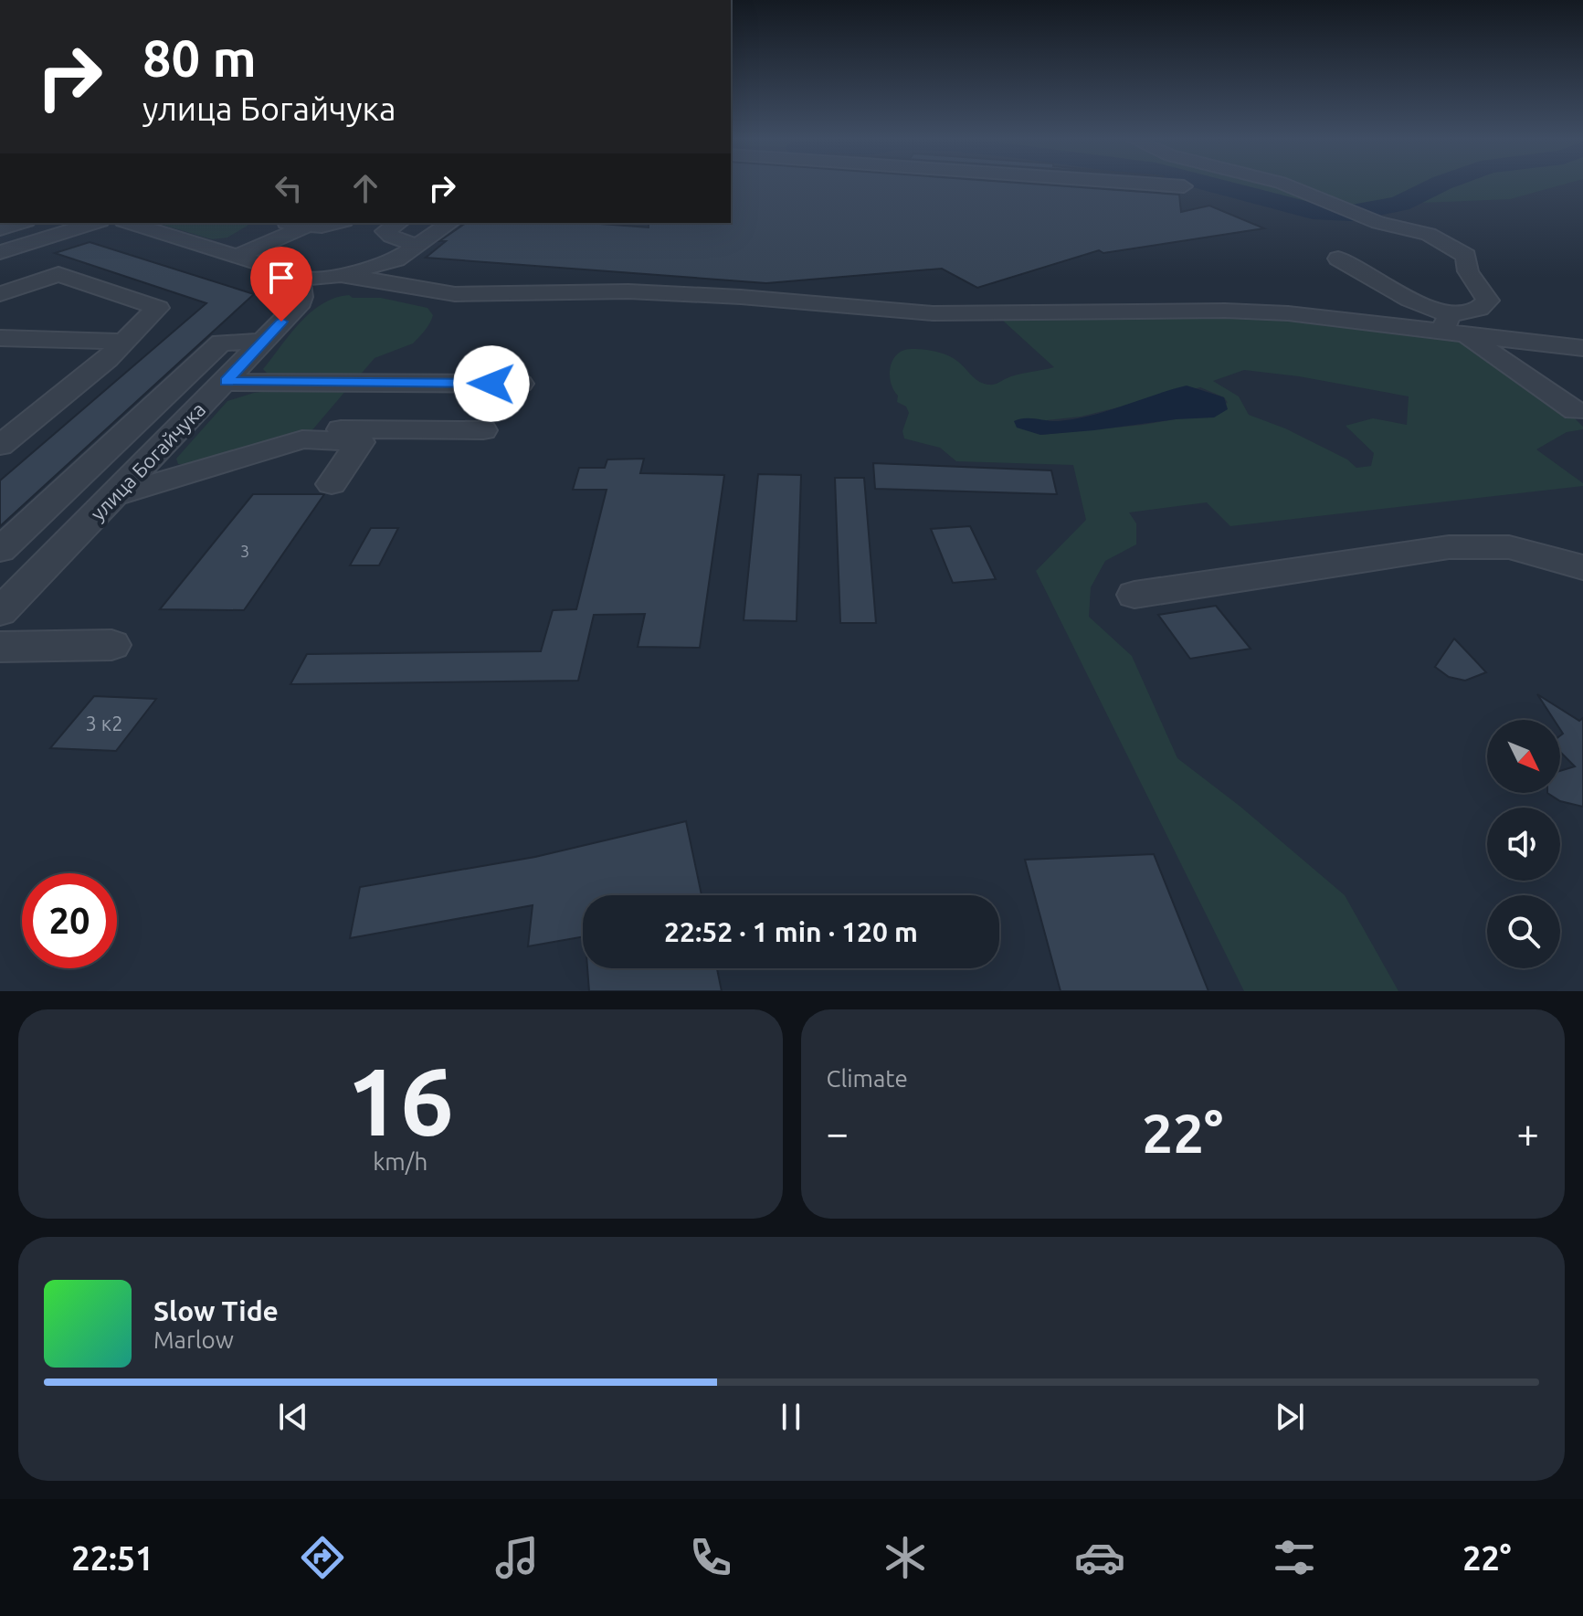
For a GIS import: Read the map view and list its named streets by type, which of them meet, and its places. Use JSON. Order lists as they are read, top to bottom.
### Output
{
  "streets": {
    "street": ["улица Богайчука"]
  },
  "house_numbers": ["3", "3 к2"],
  "north": "bottom right",
  "page": {
    "turn": ["80 m", "улица Богайчука"],
    "limit": "20",
    "trip": "22:52 · 1 min · 120 m",
    "tile": [
      ["16", "km/h"],
      "Climate"
    ],
    "heat": ["−", "22°", "+"],
    "song": ["Slow Tide", "Marlow"],
    "tabs": ["22:51", "22°"]
  }
}
